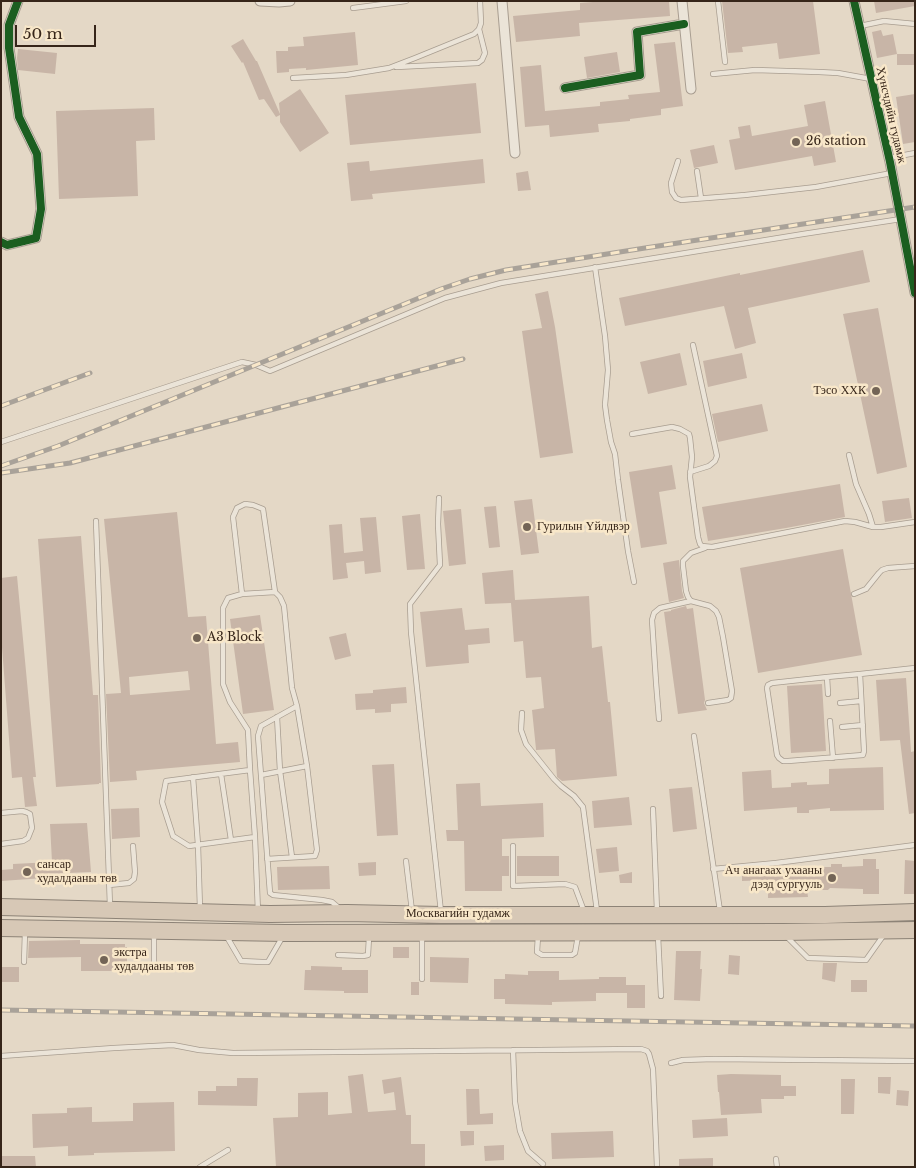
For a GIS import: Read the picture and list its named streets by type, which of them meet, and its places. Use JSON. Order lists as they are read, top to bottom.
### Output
{
  "streets": {
    "highway": ["Москвагийн гудамж"],
    "street": ["Хүнсчдийн гудамж"]
  },
  "places": [
    "26 station",
    "Тэсо ХХК",
    "Гурилын Үйлдвэр",
    "A3 Block",
    "сансар худалдааны төв",
    "Ач анагаах ухааны дээд сургууль",
    "экстра худалдааны төв"
  ],
  "scale_bar": "50 m"
}
